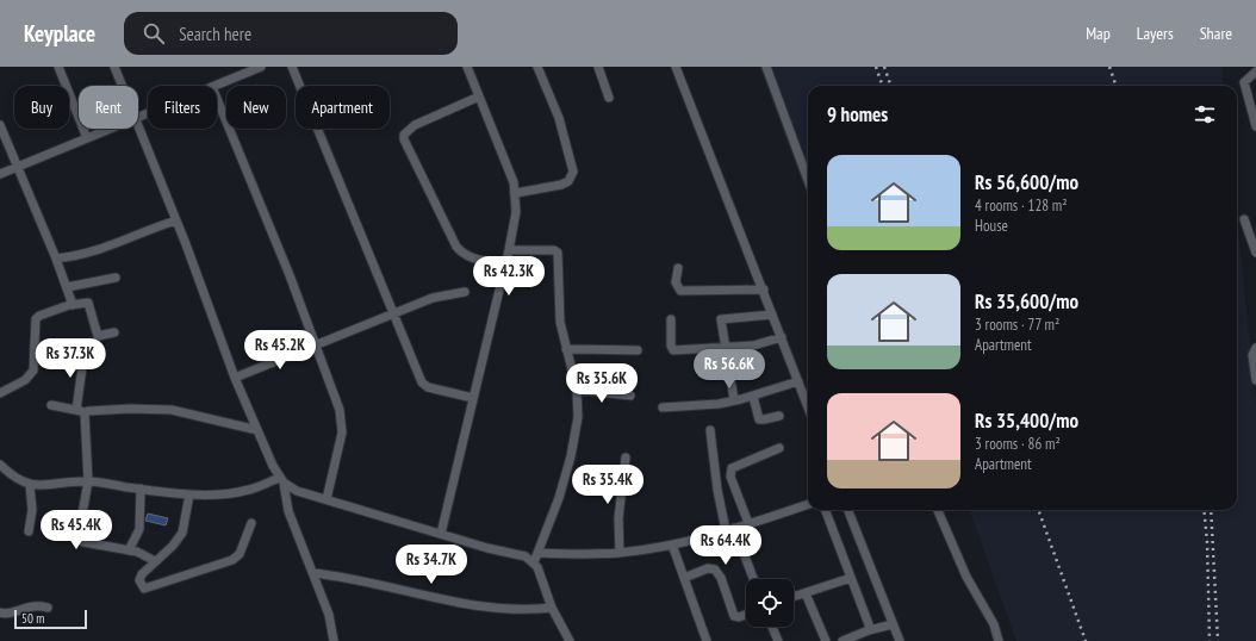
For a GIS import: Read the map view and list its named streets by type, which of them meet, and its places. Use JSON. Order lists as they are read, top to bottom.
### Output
{
  "scale_bar": "50 m",
  "page": {
    "header": "Keyplace",
    "search": "Search here",
    "nav": ["Map", "Layers", "Share"],
    "chip": [
      "Buy",
      "Rent",
      "Filters",
      "New",
      "Apartment"
    ],
    "heading": "9 homes",
    "list": [
      {
        "name": "Rs 56,600/mo",
        "note": "4 rooms · 128 m² · House"
      },
      {
        "name": "Rs 35,600/mo",
        "note": "3 rooms · 77 m² · Apartment"
      },
      {
        "name": "Rs 35,400/mo",
        "note": "3 rooms · 86 m² · Apartment"
      }
    ],
    "price": [
      "Rs 42.3K",
      "Rs 45.2K",
      "Rs 37.3K",
      "Rs 56.6K",
      "Rs 35.6K",
      "Rs 35.4K",
      "Rs 45.4K",
      "Rs 64.4K",
      "Rs 34.7K"
    ],
    "scale": "50 m"
  }
}
